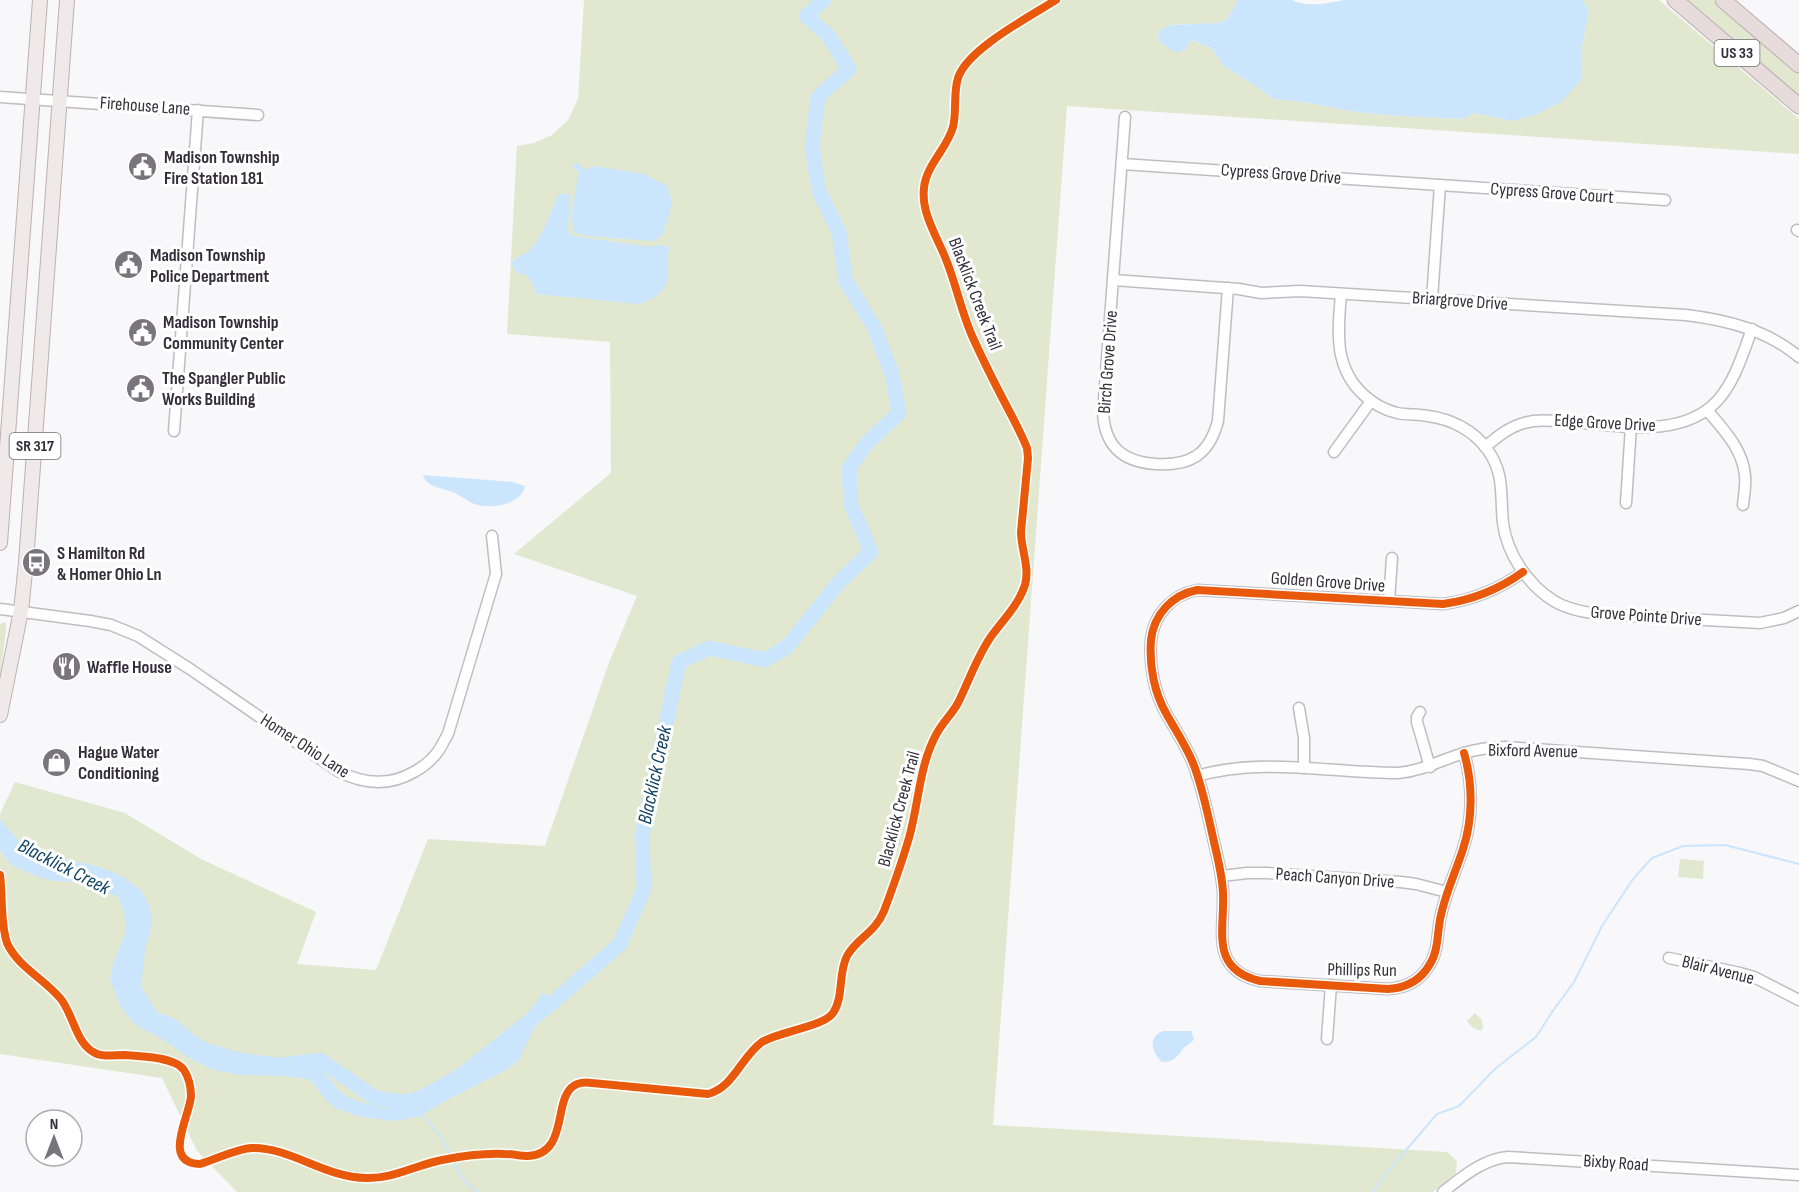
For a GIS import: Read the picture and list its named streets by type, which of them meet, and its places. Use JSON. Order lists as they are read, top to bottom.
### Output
{
  "streets": {
    "highway": ["US 33"],
    "main road": ["SR 317"],
    "street": [
      "Firehouse Lane",
      "Cypress Grove Drive",
      "Cypress Grove Court",
      "Briargrove Drive",
      "Birch Grove Drive",
      "Edge Grove Drive",
      "Golden Grove Drive",
      "Grove Pointe Drive",
      "Homer Ohio Lane",
      "Bixford Avenue",
      "Peach Canyon Drive",
      "Phillips Run",
      "Blair Avenue",
      "Bixby Road"
    ],
    "cycle path": ["Blacklick Creek Trail"]
  },
  "crossings": [
    ["Firehouse Lane", "SR 317"],
    ["Cypress Grove Drive", "Cypress Grove Court"],
    ["Cypress Grove Drive", "Birch Grove Drive"],
    ["Briargrove Drive", "Birch Grove Drive"],
    ["Briargrove Drive", "Edge Grove Drive"],
    ["Briargrove Drive", "Grove Pointe Drive"],
    ["Edge Grove Drive", "Grove Pointe Drive"],
    ["SR 317", "Homer Ohio Lane"],
    ["Golden Grove Drive", "Grove Pointe Drive"],
    ["Golden Grove Drive", "Bixford Avenue"],
    ["Bixford Avenue", "Phillips Run"],
    ["Peach Canyon Drive", "Phillips Run"]
  ],
  "water": ["Blacklick Creek"],
  "places": {
    "public building": [
      "Madison Township Fire Station 181",
      "Madison Township Police Department",
      "Madison Township Community Center",
      "The Spangler Public Works Building"
    ],
    "bus stop": ["S Hamilton Rd & Homer Ohio Ln"],
    "restaurant": ["Waffle House"],
    "shop": ["Hague Water Conditioning"]
  },
  "north": "top"
}
